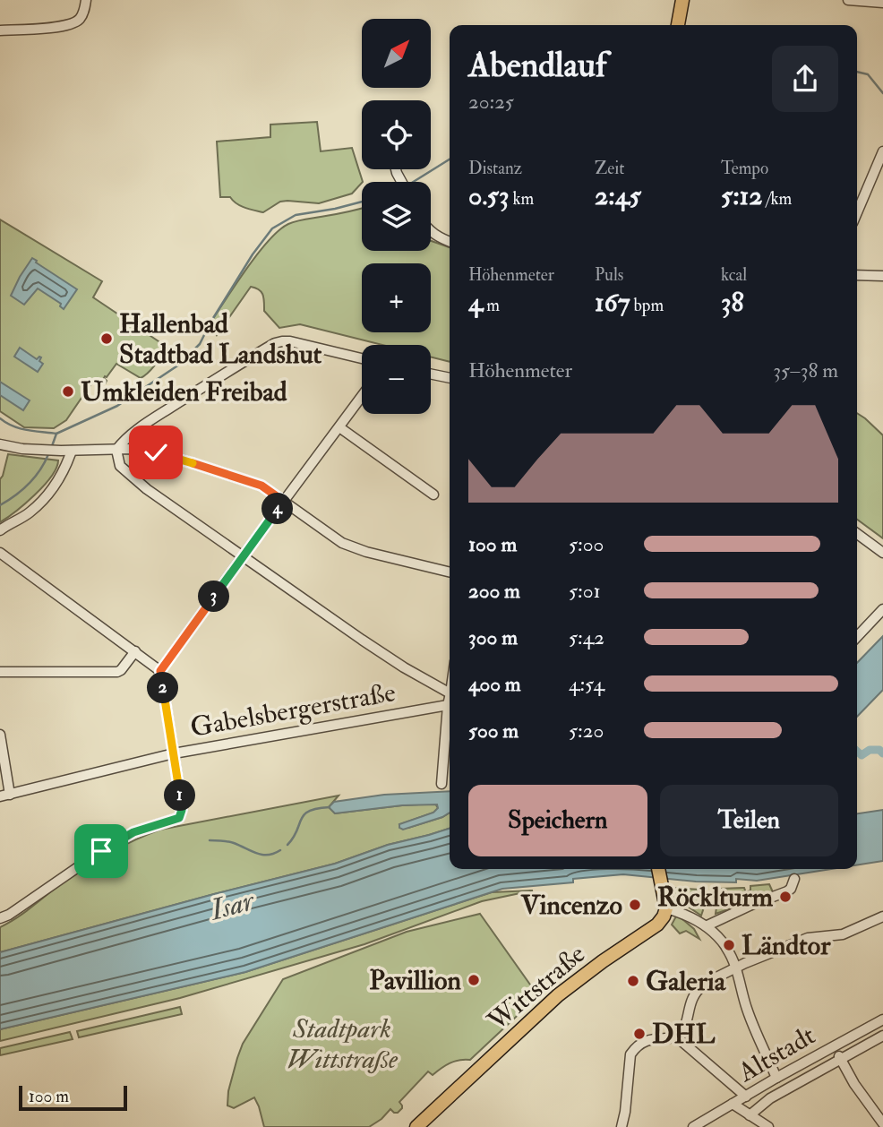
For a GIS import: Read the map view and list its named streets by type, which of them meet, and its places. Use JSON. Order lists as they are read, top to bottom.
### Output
{
  "streets": {
    "main road": ["Wittstraße"],
    "street": ["Gabelsbergerstraße", "Altstadt"]
  },
  "water": ["Isar"],
  "parks": ["Stadtpark Wittstraße"],
  "places": [
    "Hallenbad Stadtbad Landshut",
    "Umkleiden Freibad",
    "Röcklturm",
    "Vincenzo",
    "Ländtor",
    "Pavillion",
    "Galeria",
    "DHL"
  ],
  "scale_bar": "100 m",
  "north": "top right",
  "page": {
    "map_buttons": ["+", "−"],
    "heading": ["Abendlauf", "20:25"],
    "stats": [
      ["Distanz", "0.53 km"],
      ["Zeit", "2:45"],
      ["Tempo", "5:12 /km"],
      ["Höhenmeter", "4 m"],
      ["Puls", "167 bpm"],
      ["kcal", "38"]
    ],
    "chart": ["Höhenmeter", "35–38 m"],
    "pins": [
      "4",
      "3",
      "2",
      "1"
    ],
    "list": [
      {
        "name": "100 m",
        "note": "5:00"
      },
      {
        "name": "200 m",
        "note": "5:01"
      },
      {
        "name": "300 m",
        "note": "5:42"
      },
      {
        "name": "400 m",
        "note": "4:54"
      },
      {
        "name": "500 m",
        "note": "5:20"
      }
    ],
    "buttons": ["Speichern", "Teilen"],
    "scale": "100 m"
  }
}
